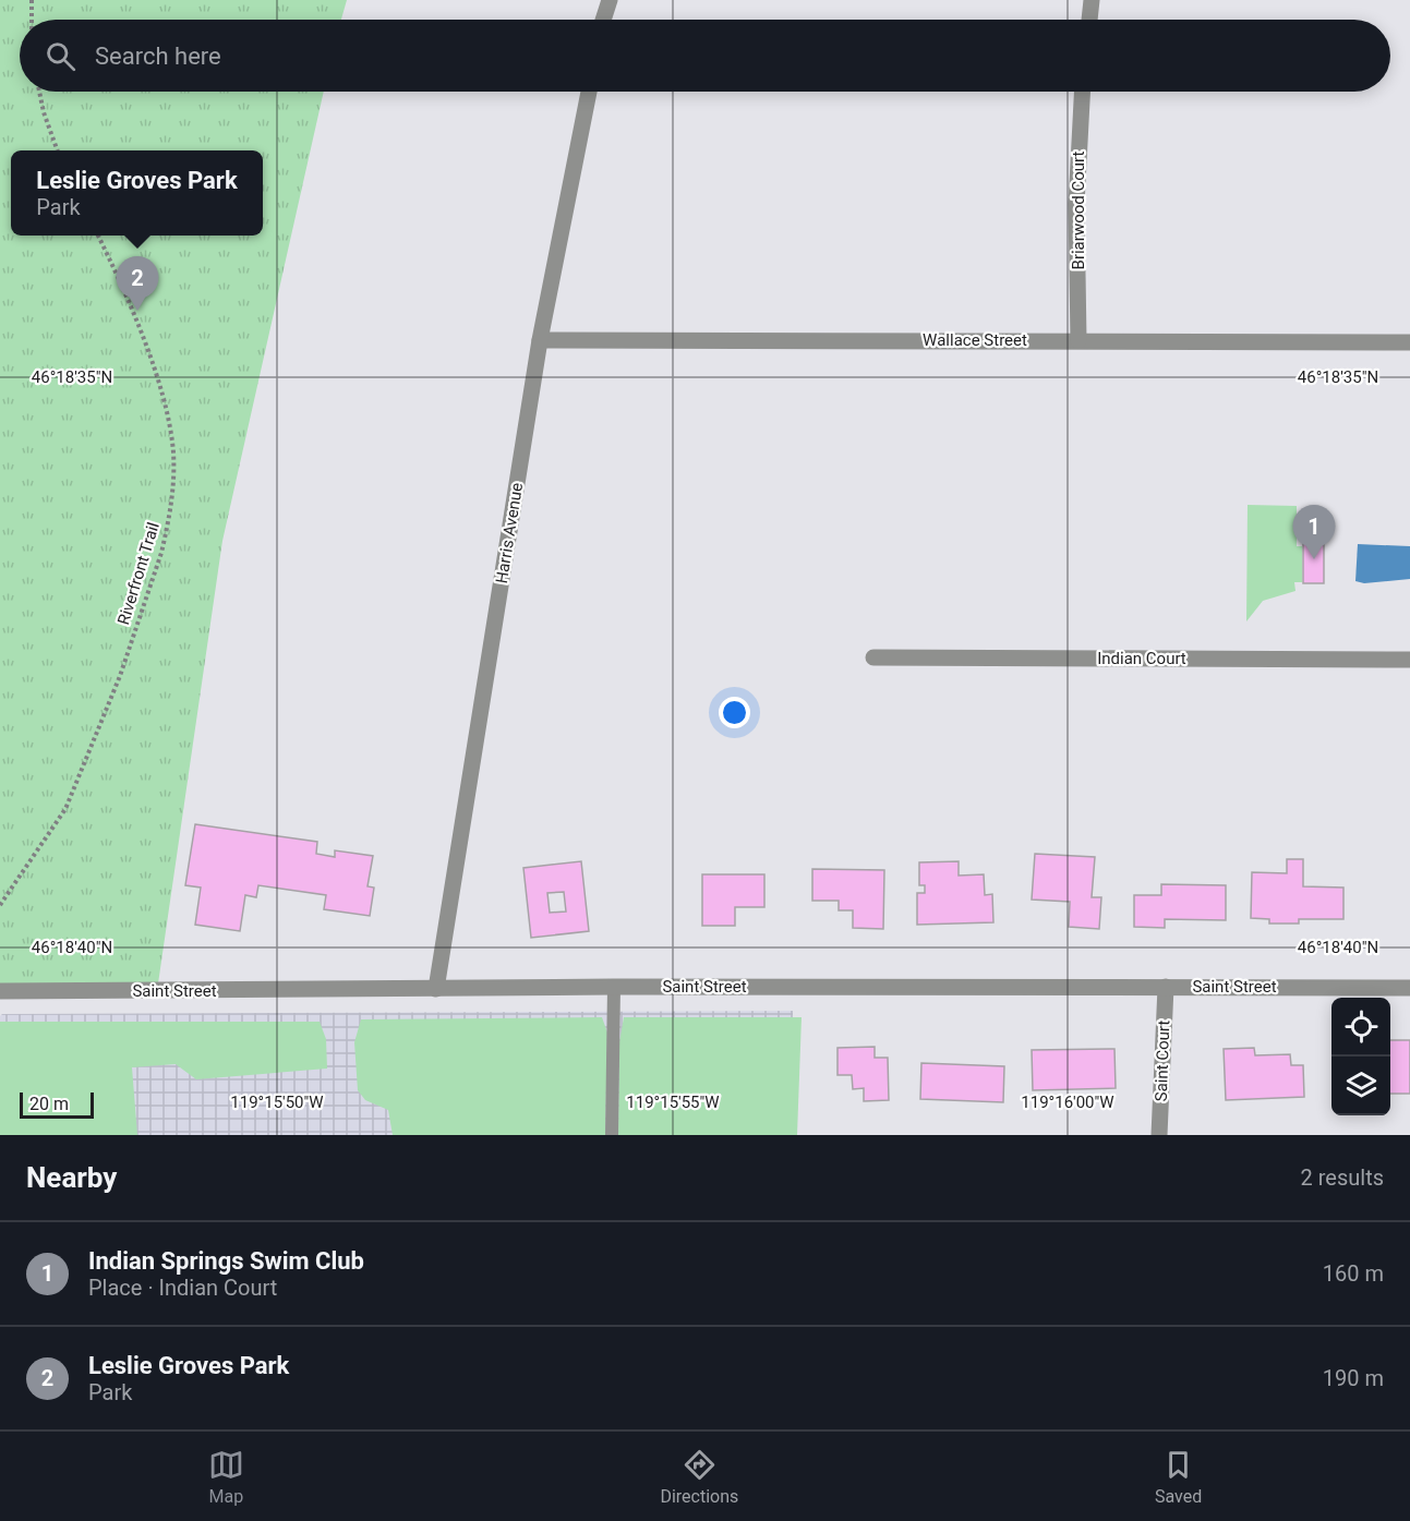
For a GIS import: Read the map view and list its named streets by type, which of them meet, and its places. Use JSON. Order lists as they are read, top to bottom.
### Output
{
  "streets": {
    "street": [
      "Briarwood Court",
      "Wallace Street",
      "Harris Avenue",
      "Indian Court",
      "Saint Street",
      "Saint Court"
    ],
    "path": ["Riverfront Trail"]
  },
  "crossings": [
    ["Briarwood Court", "Wallace Street"],
    ["Wallace Street", "Harris Avenue"],
    ["Harris Avenue", "Saint Street"],
    ["Saint Street", "Saint Court"]
  ],
  "scale_bar": "20 m",
  "page": {
    "search": "Search here",
    "popup": ["Leslie Groves Park", "Park"],
    "pins": ["2", "1"],
    "scale": "20 m",
    "heading": ["Nearby", "2 results"],
    "list": [
      {
        "mark": "1",
        "name": "Indian Springs Swim Club",
        "note": "Place · Indian Court",
        "value": "160 m"
      },
      {
        "mark": "2",
        "name": "Leslie Groves Park",
        "note": "Park",
        "value": "190 m"
      }
    ],
    "nav": ["Map", "Directions", "Saved"]
  },
  "coordinates": [
    "46°18'35\"N",
    "46°18'40\"N",
    "119°15'50\"W",
    "119°15'55\"W",
    "119°16'00\"W"
  ]
}
